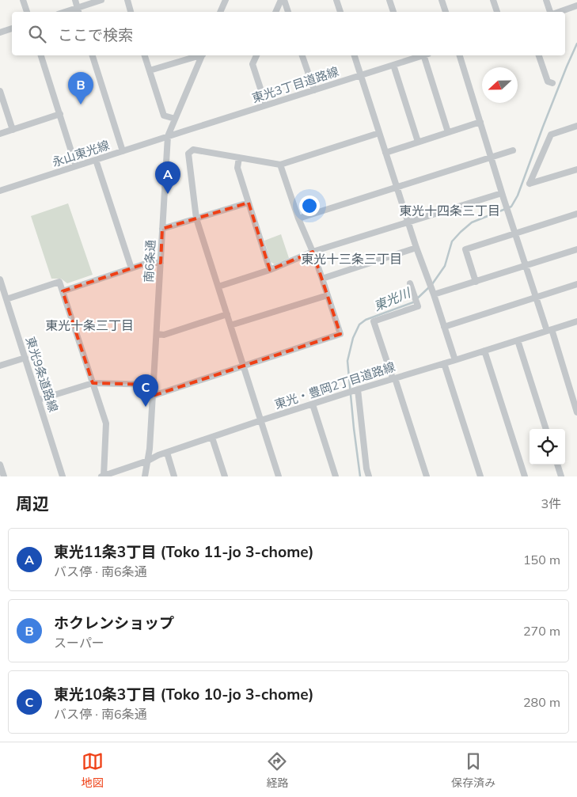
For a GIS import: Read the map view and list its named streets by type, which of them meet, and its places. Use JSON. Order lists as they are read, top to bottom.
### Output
{
  "streets": {
    "street": [
      "東光3丁目道路線",
      "永山東光線",
      "南6条通",
      "東光9条道路線",
      "東光・豊岡2丁目道路線"
    ]
  },
  "crossings": [
    ["東光3丁目道路線", "永山東光線"],
    ["東光3丁目道路線", "南6条通"],
    ["永山東光線", "南6条通"],
    ["南6条通", "東光・豊岡2丁目道路線"]
  ],
  "districts": ["東光十四条三丁目", "東光十三条三丁目", "東光十条三丁目"],
  "water": ["東光川"],
  "north": "left",
  "page": {
    "search": "ここで検索",
    "pins": ["B", "A", "C"],
    "heading": ["周辺", "3件"],
    "list": [
      {
        "mark": "A",
        "name": "東光11条3丁目 (Toko 11-jo 3-chome)",
        "note": "バス停 · 南6条通",
        "value": "150 m"
      },
      {
        "mark": "B",
        "name": "ホクレンショップ",
        "note": "スーパー",
        "value": "270 m"
      },
      {
        "mark": "C",
        "name": "東光10条3丁目 (Toko 10-jo 3-chome)",
        "note": "バス停 · 南6条通",
        "value": "280 m"
      }
    ],
    "nav": ["地図", "経路", "保存済み"]
  }
}
